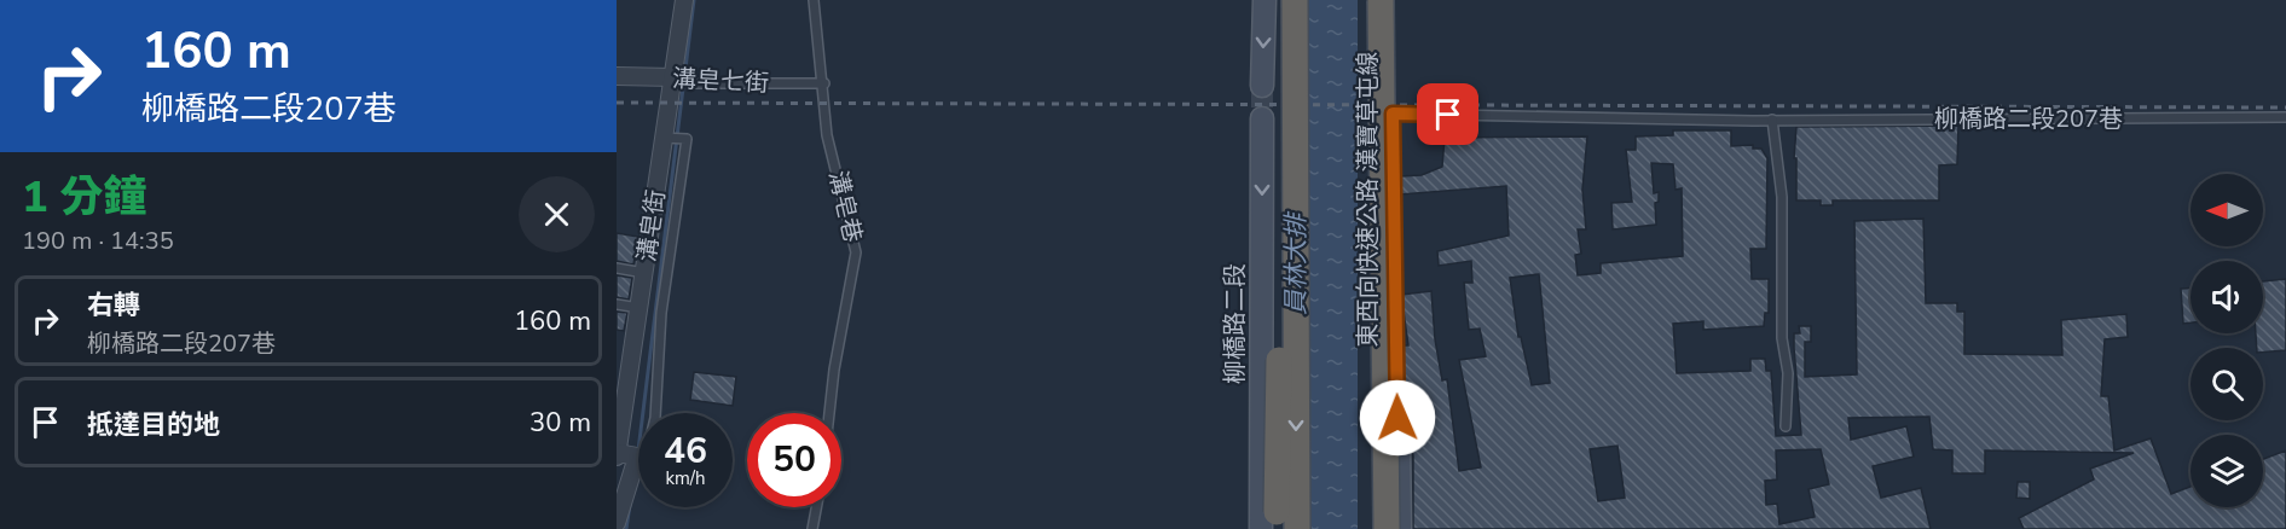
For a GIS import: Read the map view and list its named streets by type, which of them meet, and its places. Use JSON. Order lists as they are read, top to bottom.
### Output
{
  "streets": {
    "highway": ["東西向快速公路 漢寶草屯線"],
    "main road": ["柳橋路二段"],
    "street": ["溝皂七街", "溝皂街"],
    "lane": ["柳橋路二段207巷", "溝皂巷"]
  },
  "crossings": [
    ["溝皂七街", "溝皂巷"],
    ["溝皂七街", "溝皂街"]
  ],
  "water": ["員林大排"],
  "north": "left",
  "page": {
    "turn": ["160 m", "柳橋路二段207巷"],
    "heading": ["1 分鐘", "190 m · 14:35"],
    "list": [
      {
        "name": "右轉",
        "note": "柳橋路二段207巷",
        "value": "160 m"
      },
      {
        "name": "抵達目的地",
        "value": "30 m"
      }
    ],
    "speed": "46 km/h",
    "limit": "50"
  }
}
